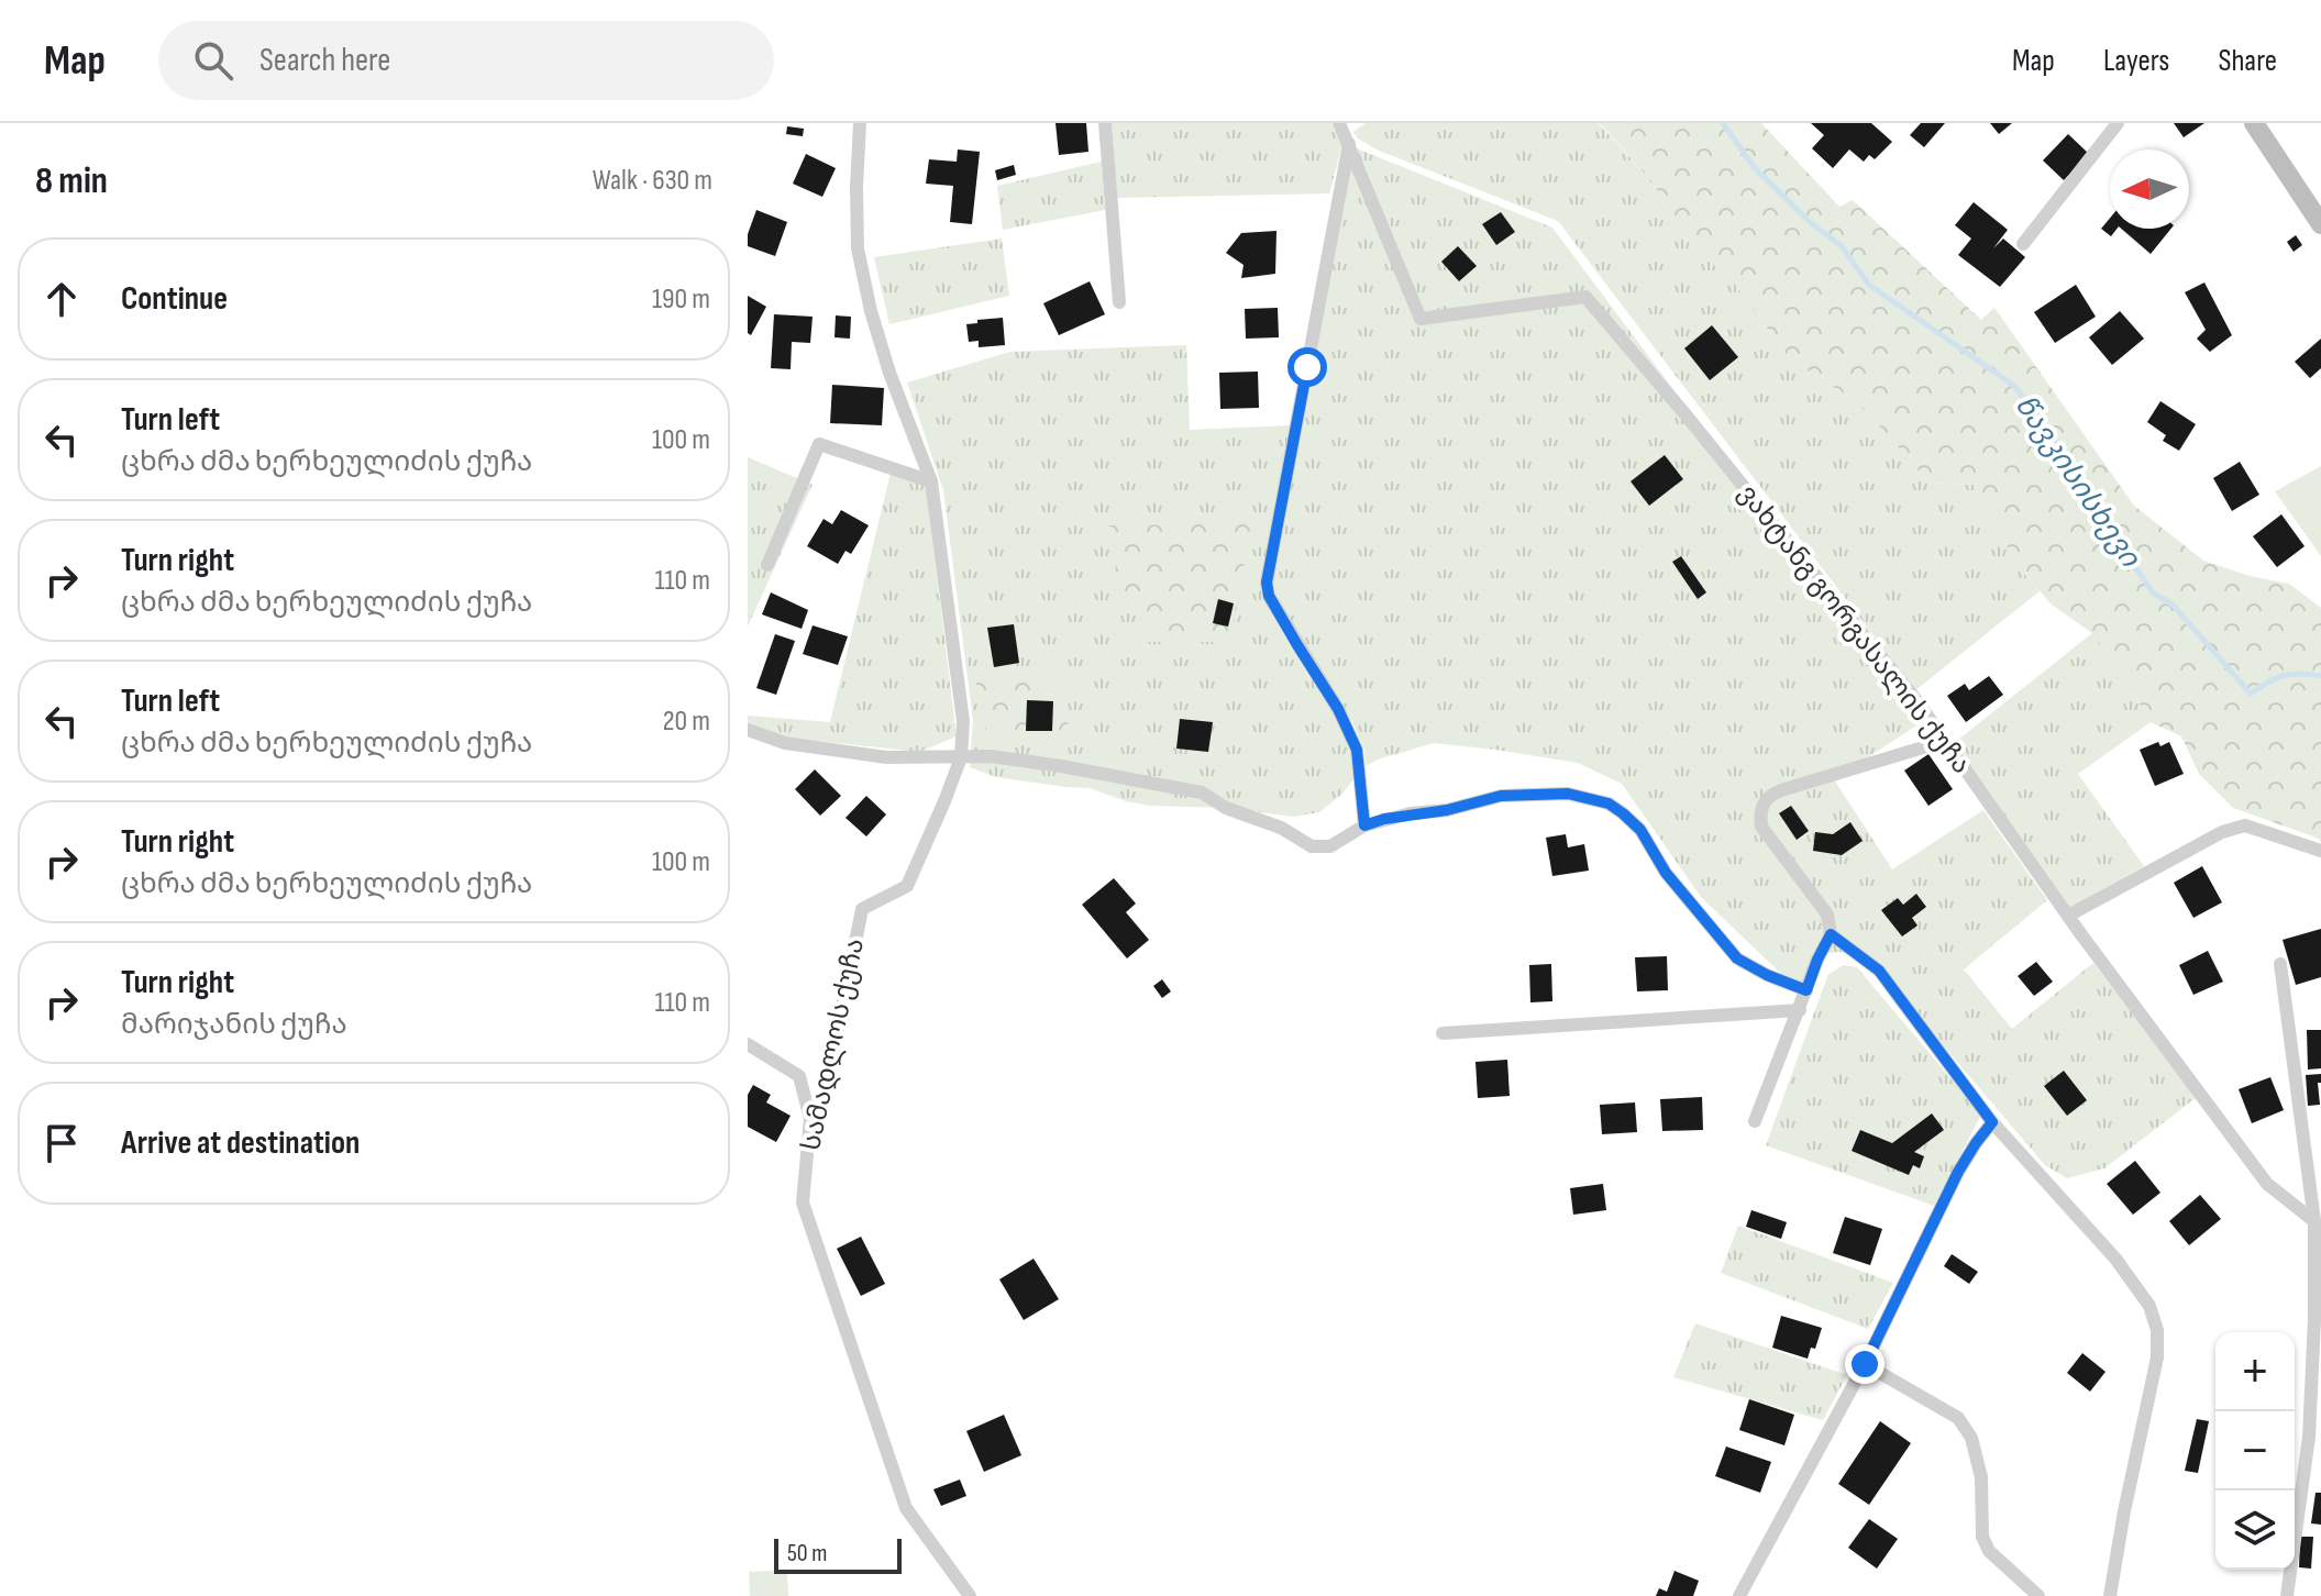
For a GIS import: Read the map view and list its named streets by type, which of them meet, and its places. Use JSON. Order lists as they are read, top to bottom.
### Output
{
  "streets": {
    "street": ["ვახტანგ გორგასალის ქუჩა", "სამადლოს ქუჩა"]
  },
  "water": ["წავკისისხევი"],
  "scale_bar": "50 m",
  "north": "left",
  "page": {
    "header": "Map",
    "search": "Search here",
    "nav": ["Map", "Layers", "Share"],
    "heading": ["8 min", "Walk · 630 m"],
    "list": [
      ["Continue", "190 m"],
      ["Turn left", "ცხრა ძმა ხერხეულიძის ქუჩა", "100 m"],
      ["Turn right", "ცხრა ძმა ხერხეულიძის ქუჩა", "110 m"],
      ["Turn left", "ცხრა ძმა ხერხეულიძის ქუჩა", "20 m"],
      ["Turn right", "ცხრა ძმა ხერხეულიძის ქუჩა", "100 m"],
      ["Turn right", "მარიჯანის ქუჩა", "110 m"],
      "Arrive at destination"
    ],
    "map_buttons": ["+", "−"],
    "scale": "50 m"
  }
}
